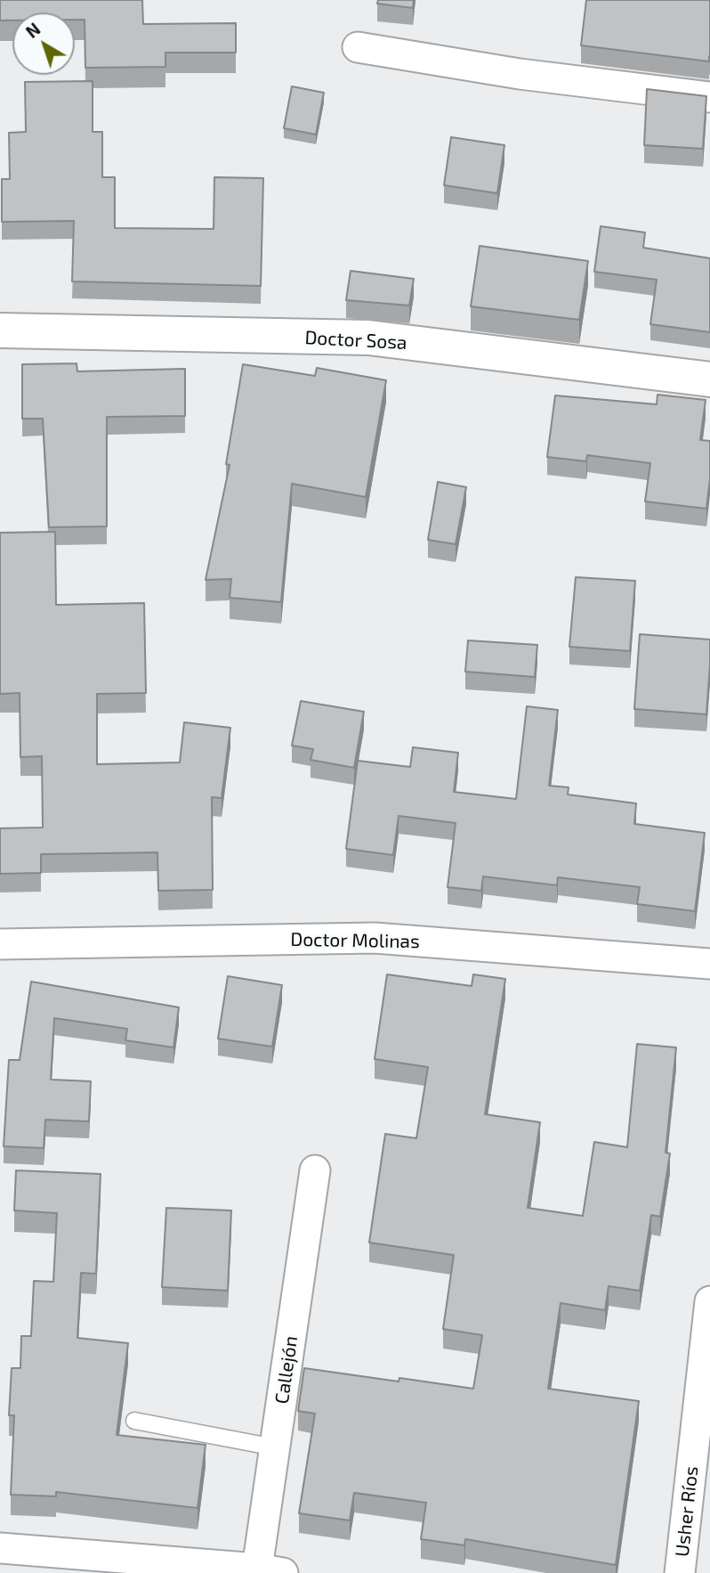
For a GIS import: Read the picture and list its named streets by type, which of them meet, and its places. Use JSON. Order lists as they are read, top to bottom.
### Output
{
  "streets": {
    "street": [
      "Doctor Sosa",
      "Doctor Molinas",
      "Callejón",
      "Usher Ríos"
    ]
  },
  "north": "top left"
}
